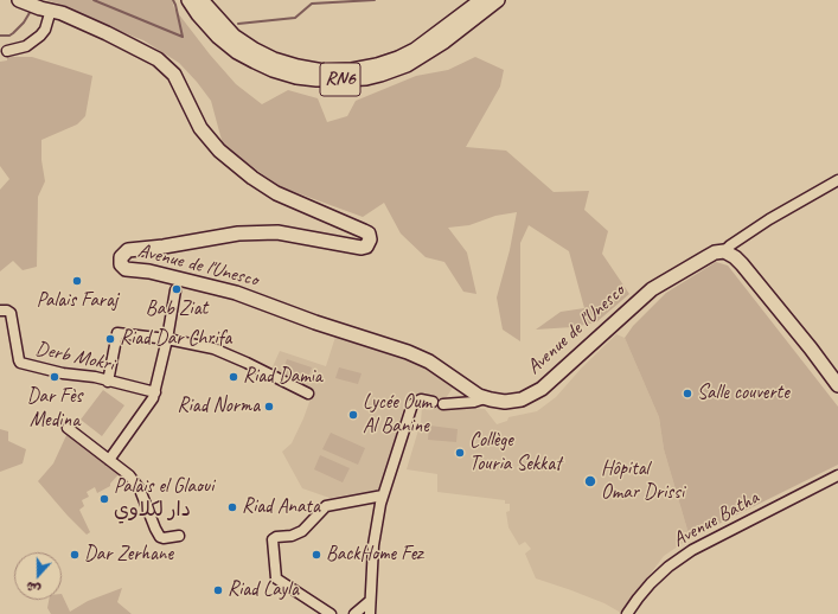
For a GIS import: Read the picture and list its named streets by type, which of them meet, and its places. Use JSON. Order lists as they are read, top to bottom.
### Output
{
  "streets": {
    "main road": ["RN6", "Avenue de l'Unesco"],
    "street": ["Derb Mokri", "Avenue Batha"]
  },
  "places": [
    "Palais Faraj",
    "Bab Ziat",
    "Riad Dar Chrifa",
    "Dar Fès Medina",
    "Riad Damia",
    "Salle couverte",
    "Riad Norma",
    "Lycée Oum Al Banine",
    "Collège Touria Sekkat",
    "Hôpital Omar Drissi",
    "Palais el Glaoui دار لكلاوي",
    "Riad Anata",
    "Dar Zerhane",
    "BackHome Fez",
    "Riad Layla"
  ],
  "north": "bottom"
}
